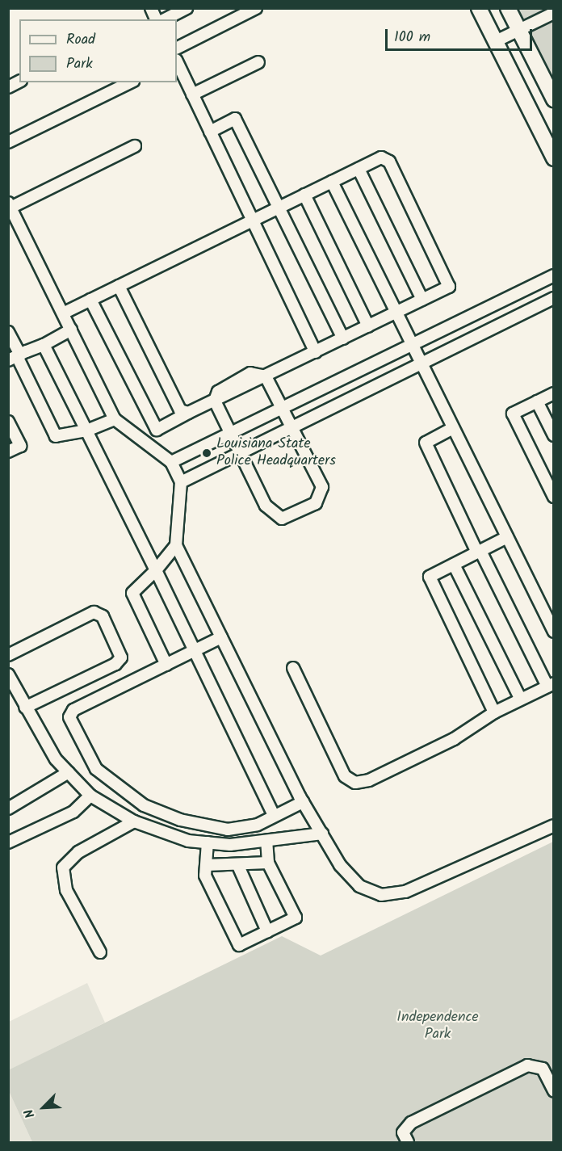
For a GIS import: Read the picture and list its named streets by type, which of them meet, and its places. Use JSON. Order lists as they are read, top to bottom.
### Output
{
  "parks": ["Independence Park"],
  "places": ["Louisiana State Police Headquarters"],
  "legend": ["Road", "Park"],
  "scale_bar": "100 m",
  "north": "bottom left"
}
